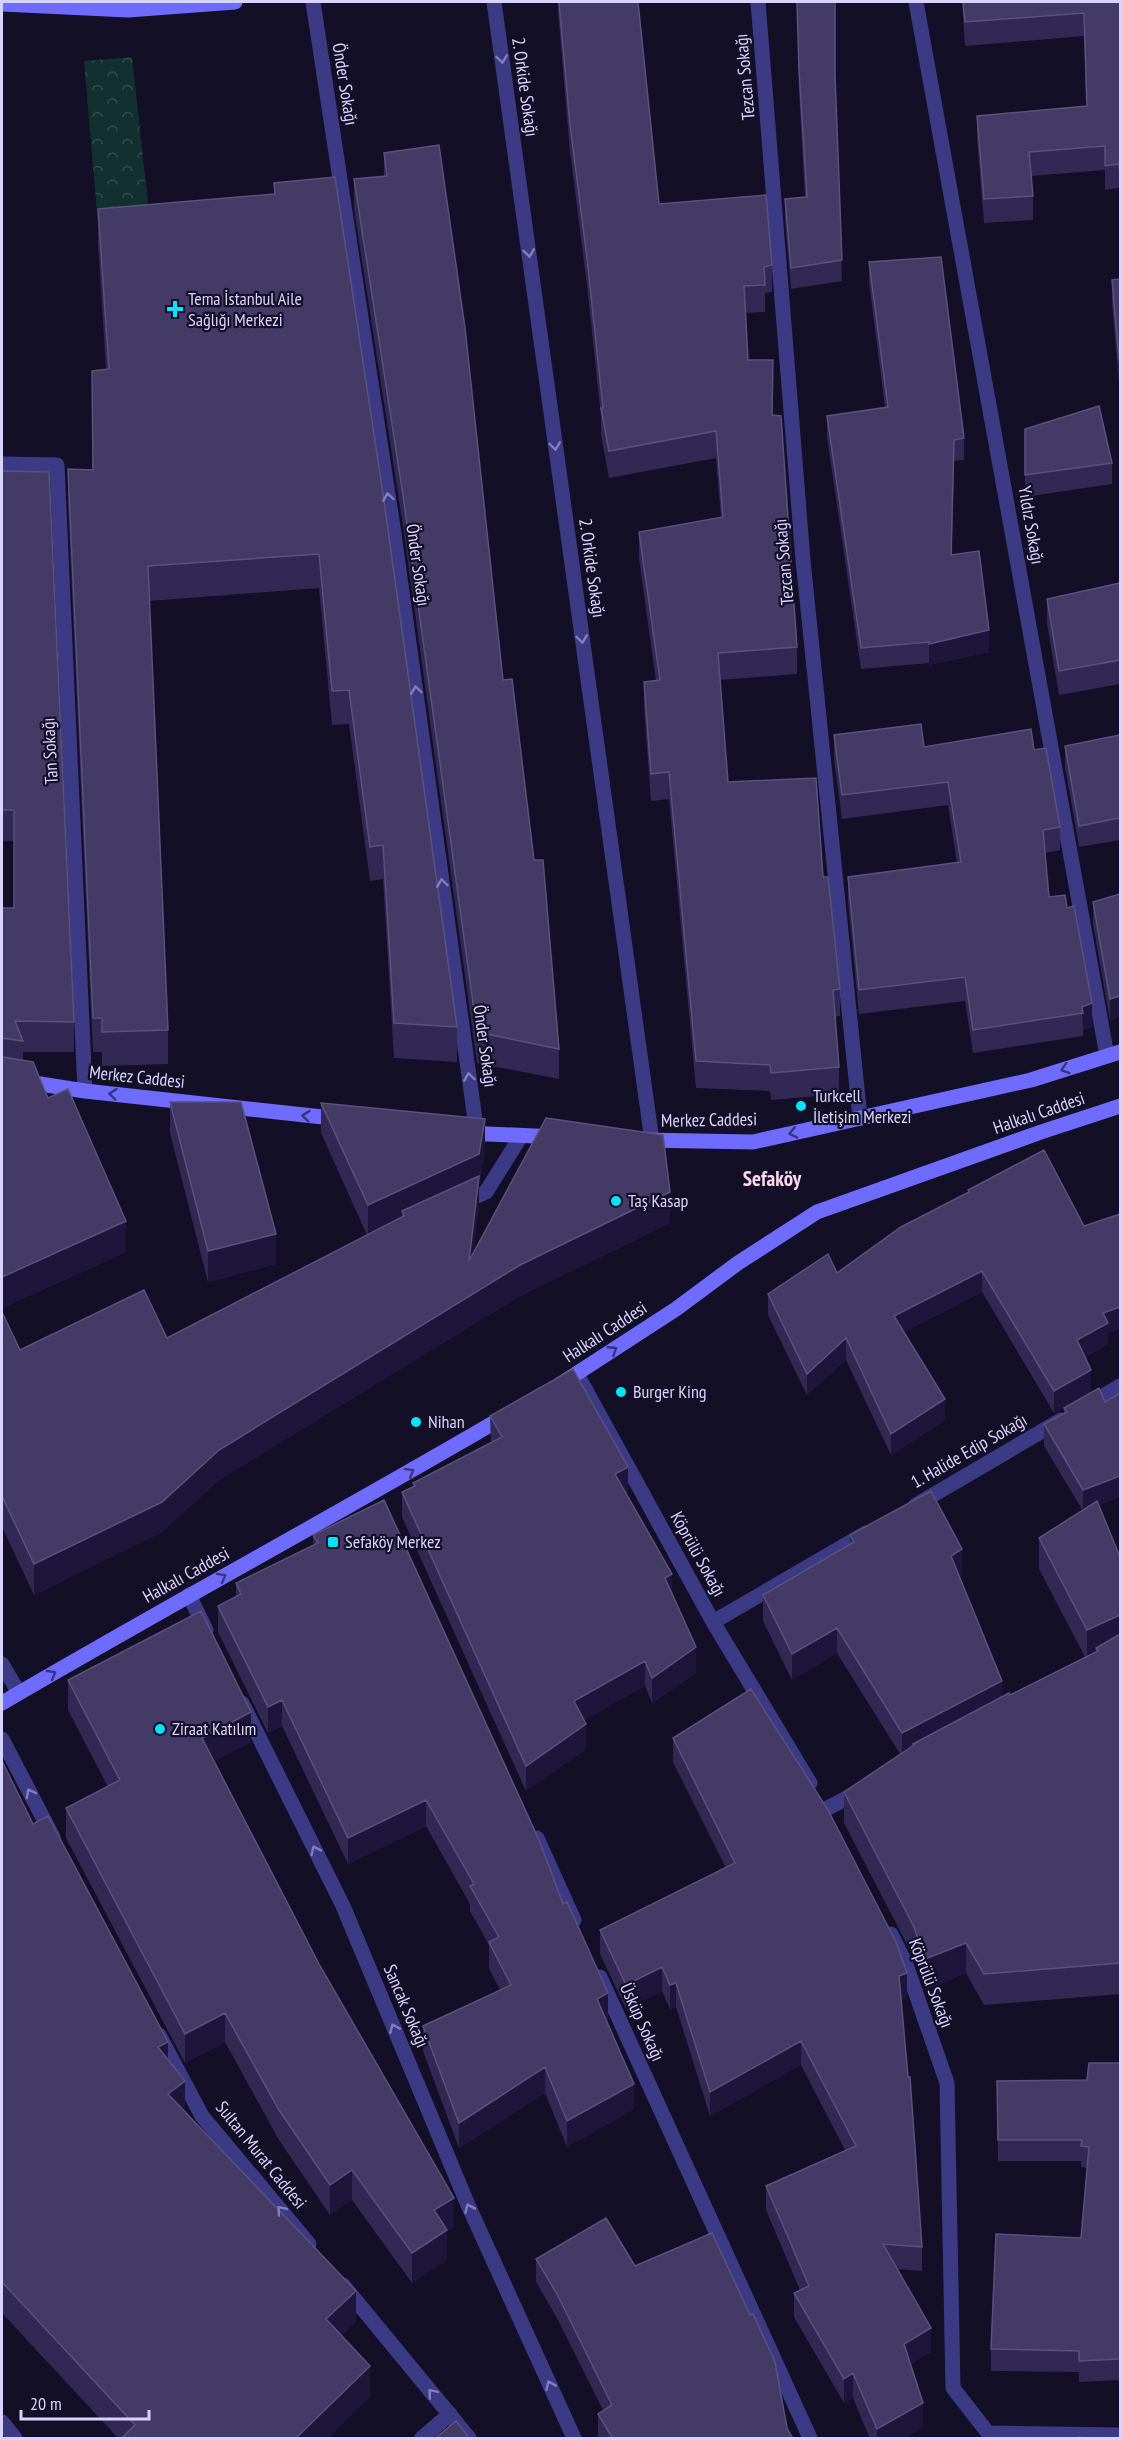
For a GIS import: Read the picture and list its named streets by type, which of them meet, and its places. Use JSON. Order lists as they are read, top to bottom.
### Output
{
  "streets": {
    "main road": ["Merkez Caddesi", "Halkalı Caddesi"],
    "street": [
      "Tezcan Sokağı",
      "Önder Sokağı",
      "2. Orkide Sokağı",
      "Yıldız Sokağı",
      "Tan Sokağı",
      "1. Halide Edip Sokağı",
      "Köprülü Sokağı",
      "Sancak Sokağı",
      "Üsküp Sokağı",
      "Sultan Murat Caddesi"
    ]
  },
  "crossings": [
    ["Tezcan Sokağı", "Merkez Caddesi"],
    ["2. Orkide Sokağı", "Merkez Caddesi"],
    ["Yıldız Sokağı", "Merkez Caddesi"],
    ["Tan Sokağı", "Merkez Caddesi"],
    ["Halkalı Caddesi", "Köprülü Sokağı"]
  ],
  "one_way": [
    "Önder Sokağı",
    "2. Orkide Sokağı",
    "Merkez Caddesi",
    "Halkalı Caddesi",
    "Sancak Sokağı",
    "Sultan Murat Caddesi"
  ],
  "districts": ["Sefaköy"],
  "places": {
    "health": ["Tema İstanbul Aile Sağlığı Merkezi"],
    "other": [
      "Turkcell İletişim Merkezi",
      "Taş Kasap",
      "Burger King",
      "Nihan",
      "Ziraat Katılım"
    ],
    "transit": ["Sefaköy Merkez"]
  },
  "scale_bar": "20 m"
}
